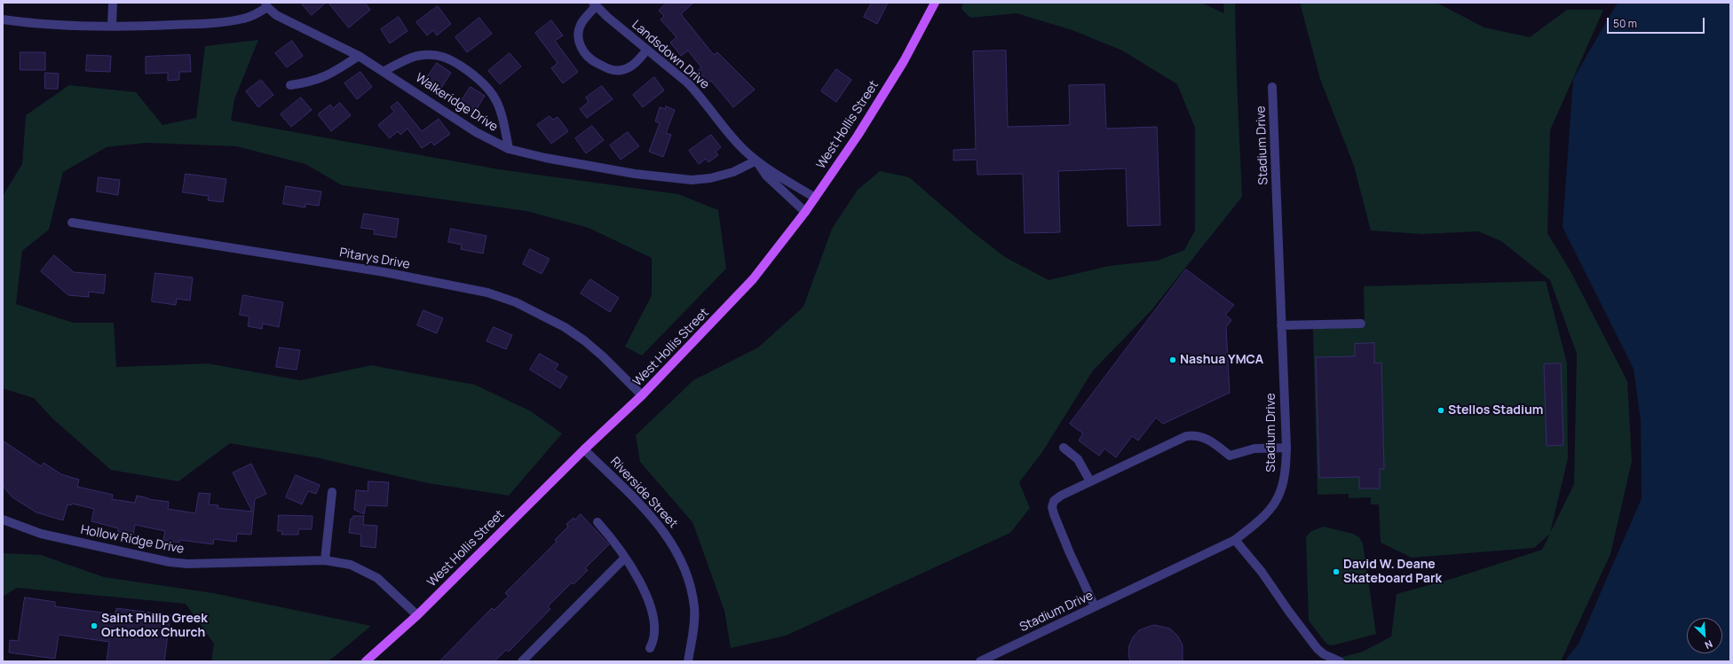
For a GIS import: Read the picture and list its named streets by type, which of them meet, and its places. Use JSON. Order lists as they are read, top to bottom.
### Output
{
  "streets": {
    "main road": ["West Hollis Street"],
    "street": [
      "Landsdown Drive",
      "Walkeridge Drive",
      "Stadium Drive",
      "Pitarys Drive",
      "Riverside Street",
      "Hollow Ridge Drive"
    ]
  },
  "crossings": [
    ["Landsdown Drive", "Walkeridge Drive"],
    ["Landsdown Drive", "West Hollis Street"],
    ["West Hollis Street", "Pitarys Drive"],
    ["West Hollis Street", "Riverside Street"],
    ["West Hollis Street", "Hollow Ridge Drive"]
  ],
  "places": [
    "Nashua YMCA",
    "Stellos Stadium",
    "David W. Deane Skateboard Park",
    "Saint Philip Greek Orthodox Church"
  ],
  "scale_bar": "50 m",
  "north": "bottom right"
}
